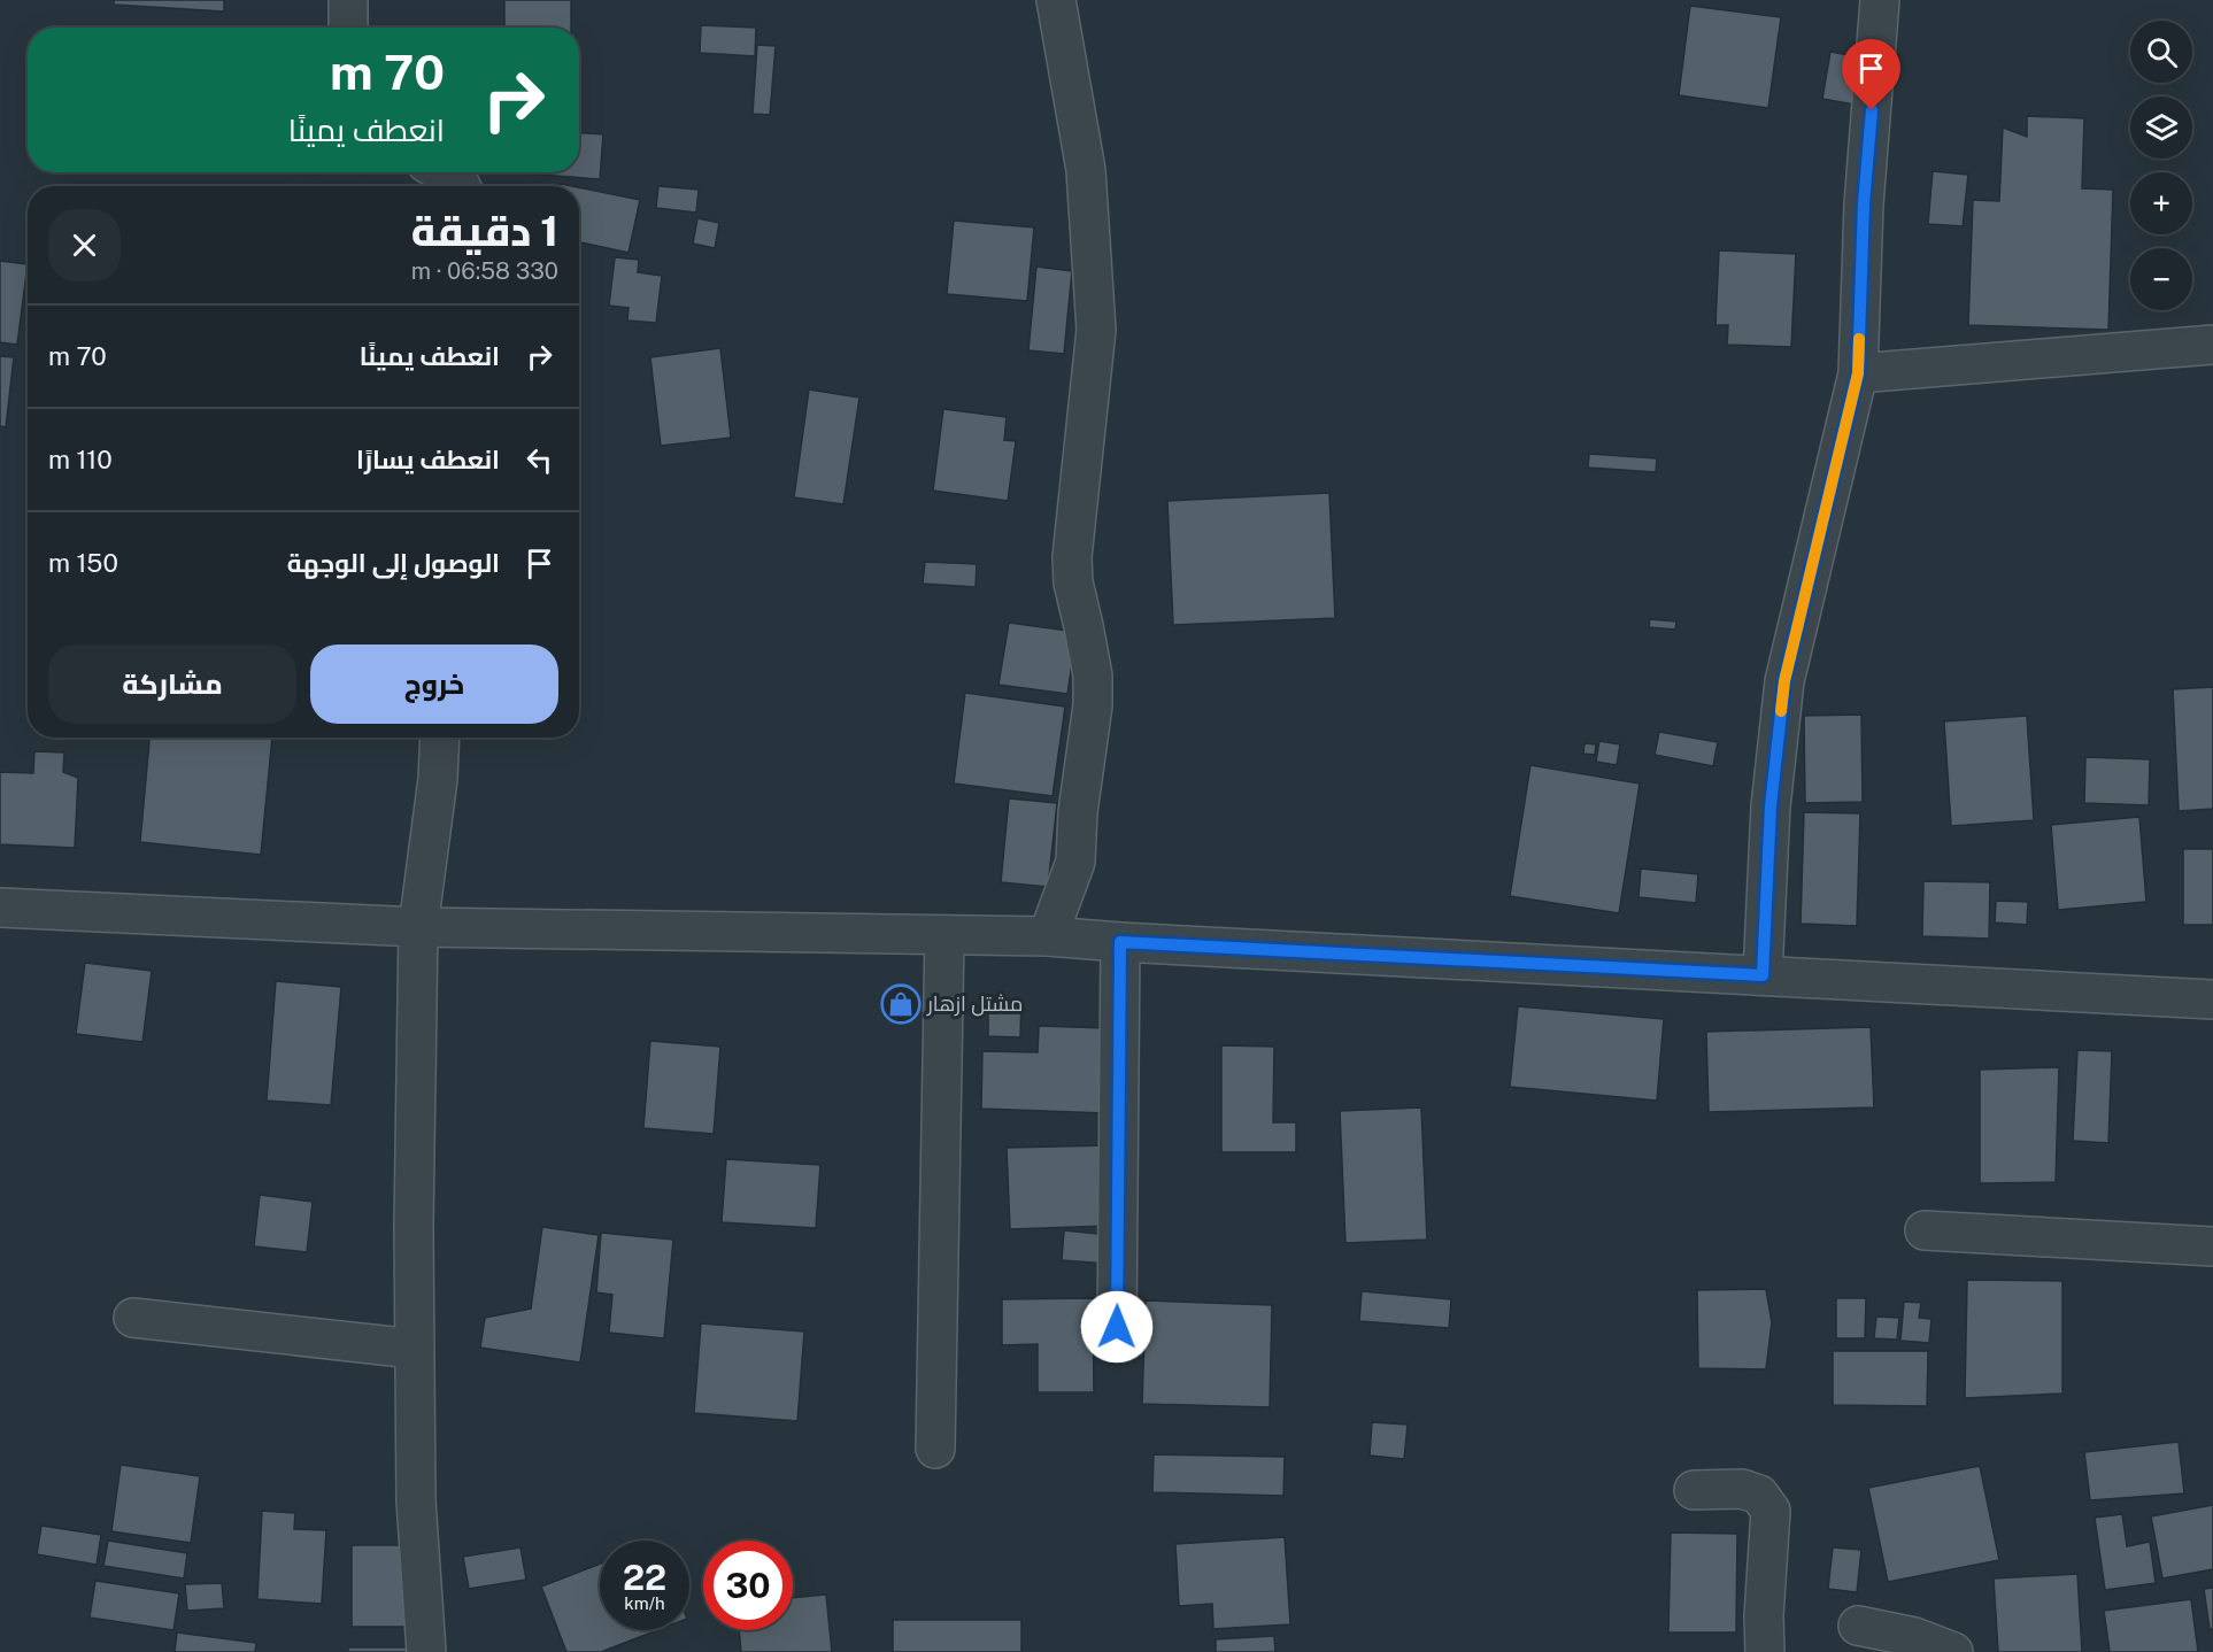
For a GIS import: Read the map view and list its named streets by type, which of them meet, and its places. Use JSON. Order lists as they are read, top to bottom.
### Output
{
  "places": {
    "shop": ["مشتل ازهار"]
  },
  "page": {
    "map_buttons": ["+", "−"],
    "turn": ["70 m", "انعطف يمينًا"],
    "heading": ["1 دقيقة", "330 m · 06:58"],
    "list": [
      {
        "name": "انعطف يمينًا",
        "value": "70 m"
      },
      {
        "name": "انعطف يسارًا",
        "value": "110 m"
      },
      {
        "name": "الوصول إلى الوجهة",
        "value": "150 m"
      }
    ],
    "buttons": ["خروج", "مشاركة"],
    "speed": "22 km/h",
    "limit": "30"
  }
}
